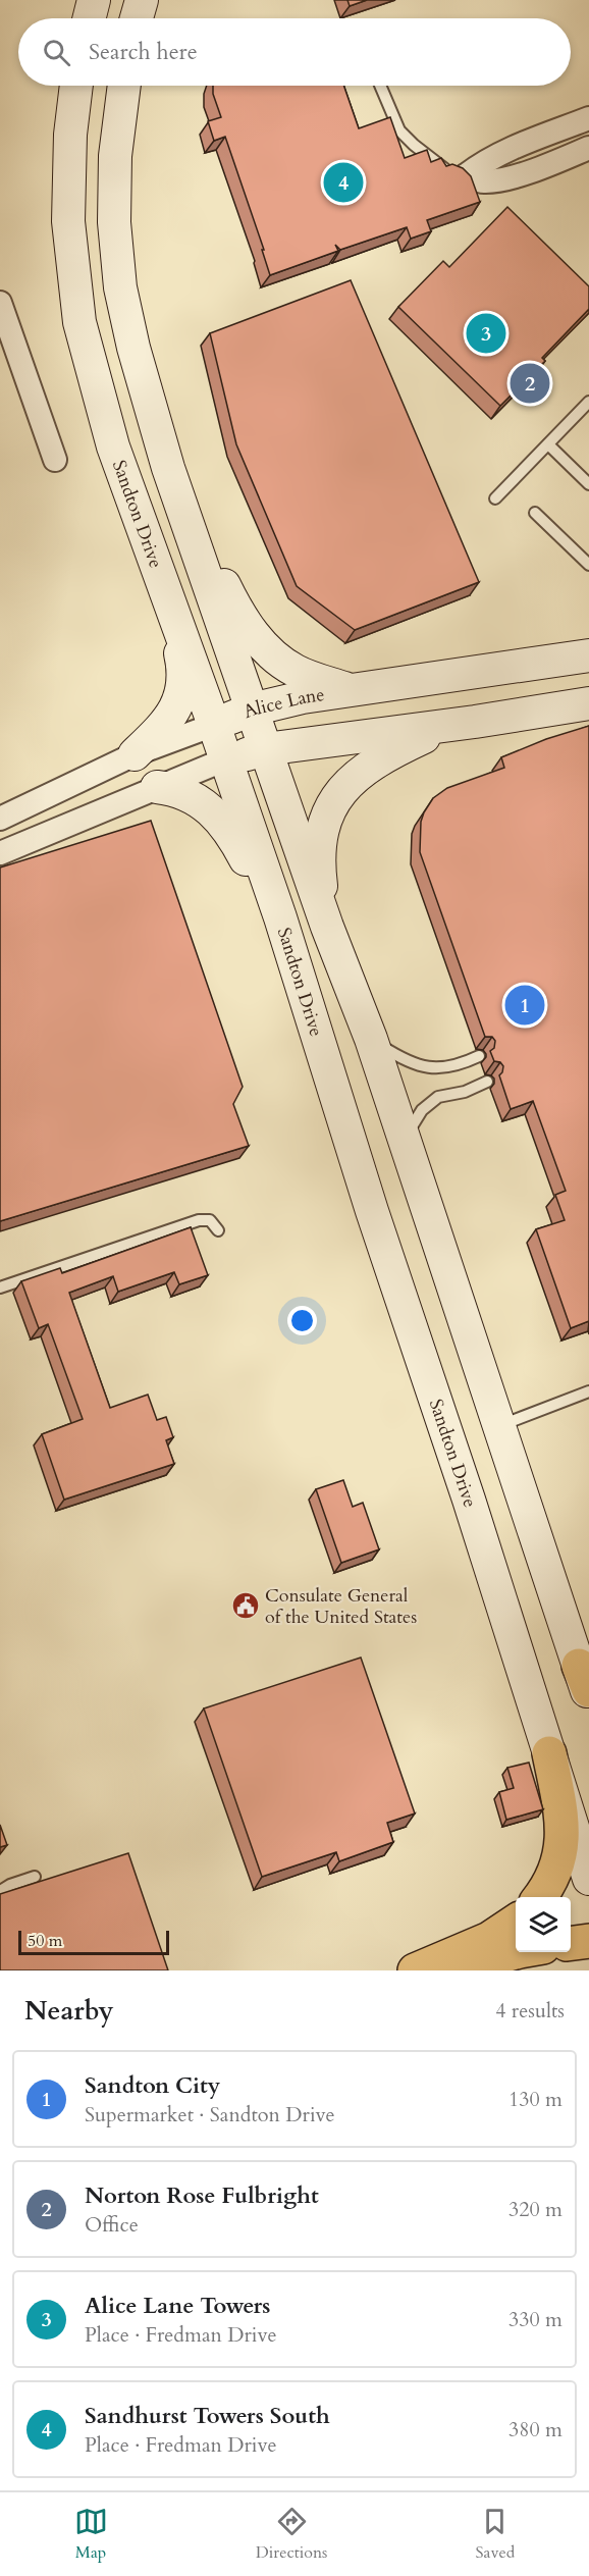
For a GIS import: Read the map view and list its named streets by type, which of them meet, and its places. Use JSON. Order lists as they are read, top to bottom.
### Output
{
  "streets": {
    "main road": ["Sandton Drive", "Alice Lane"]
  },
  "crossings": [
    ["Sandton Drive", "Alice Lane"]
  ],
  "places": {
    "public building": ["Consulate General of the United States"]
  },
  "scale_bar": "50 m",
  "page": {
    "search": "Search here",
    "pins": [
      "4",
      "3",
      "2",
      "1"
    ],
    "scale": "50 m",
    "heading": ["Nearby", "4 results"],
    "list": [
      {
        "mark": "1",
        "name": "Sandton City",
        "note": "Supermarket · Sandton Drive",
        "value": "130 m"
      },
      {
        "mark": "2",
        "name": "Norton Rose Fulbright",
        "note": "Office",
        "value": "320 m"
      },
      {
        "mark": "3",
        "name": "Alice Lane Towers",
        "note": "Place · Fredman Drive",
        "value": "330 m"
      },
      {
        "mark": "4",
        "name": "Sandhurst Towers South",
        "note": "Place · Fredman Drive",
        "value": "380 m"
      }
    ],
    "nav": ["Map", "Directions", "Saved"]
  }
}
